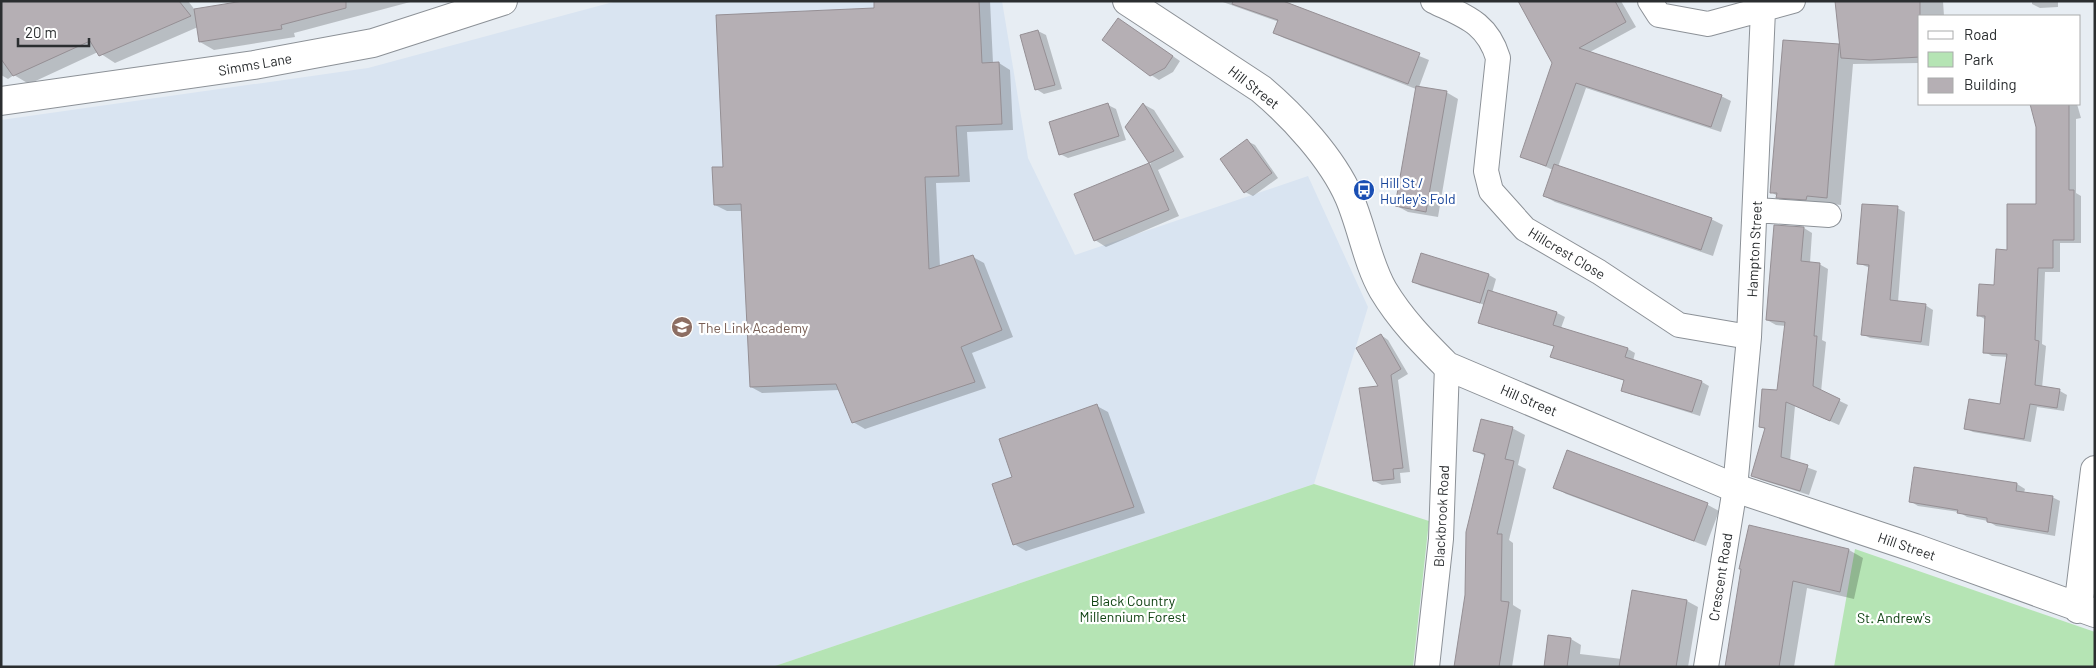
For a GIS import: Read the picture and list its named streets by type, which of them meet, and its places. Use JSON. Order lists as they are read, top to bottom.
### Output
{
  "streets": {
    "street": [
      "Simms Lane",
      "Hill Street",
      "Hampton Street",
      "Hillcrest Close",
      "Blackbrook Road",
      "Crescent Road"
    ]
  },
  "crossings": [
    ["Hill Street", "Hampton Street"],
    ["Hill Street", "Blackbrook Road"],
    ["Hill Street", "Crescent Road"],
    ["Hampton Street", "Hillcrest Close"],
    ["Hampton Street", "Crescent Road"]
  ],
  "parks": ["Black Country Millennium Forest", "St. Andrew's"],
  "places": {
    "bus stop": ["Hill St / Hurley's Fold"],
    "school or university": ["The Link Academy"]
  },
  "legend": ["Road", "Park", "Building"],
  "scale_bar": "20 m"
}
